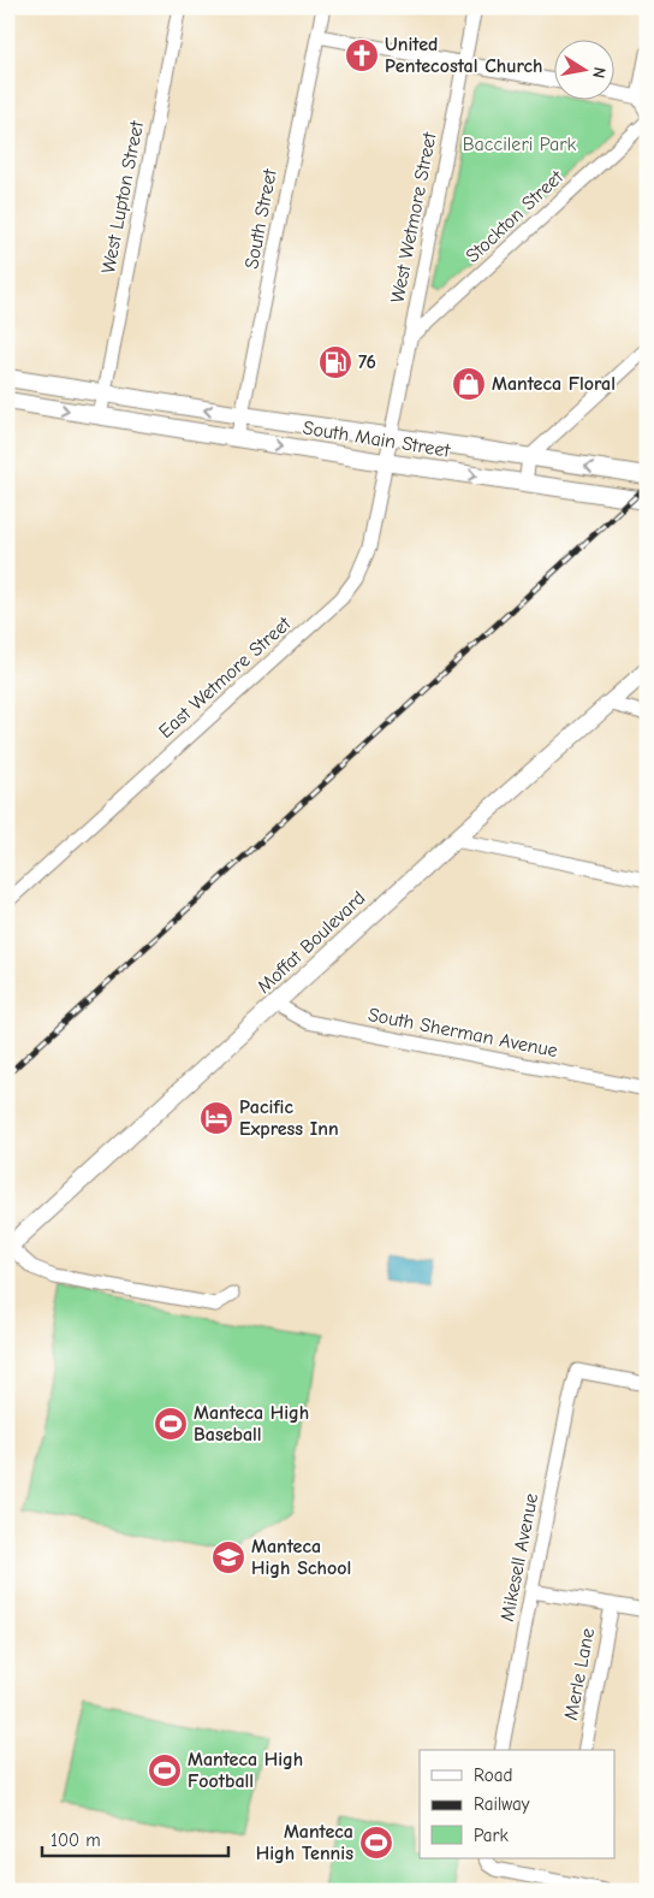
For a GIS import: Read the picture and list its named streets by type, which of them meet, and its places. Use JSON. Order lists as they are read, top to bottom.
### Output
{
  "streets": {
    "main road": ["South Main Street", "Moffat Boulevard"],
    "street": [
      "West Lupton Street",
      "Stockton Street",
      "West Wetmore Street",
      "South Street",
      "East Wetmore Street",
      "South Sherman Avenue",
      "Mikesell Avenue",
      "Merle Lane"
    ]
  },
  "crossings": [
    ["West Lupton Street", "South Main Street"],
    ["Stockton Street", "West Wetmore Street"],
    ["West Wetmore Street", "South Main Street"],
    ["West Wetmore Street", "East Wetmore Street"],
    ["South Street", "South Main Street"],
    ["South Main Street", "East Wetmore Street"],
    ["Moffat Boulevard", "South Sherman Avenue"]
  ],
  "parks": ["Baccileri Park"],
  "places": {
    "church": ["United Pentecostal Church"],
    "fuel station": ["76"],
    "shop": ["Manteca Floral"],
    "hotel": ["Pacific Express Inn"],
    "sports": ["Manteca High Baseball", "Manteca High Football", "Manteca High Tennis"],
    "school or university": ["Manteca High School"]
  },
  "legend": ["Road", "Railway", "Park"],
  "scale_bar": "100 m",
  "north": "right"
}
